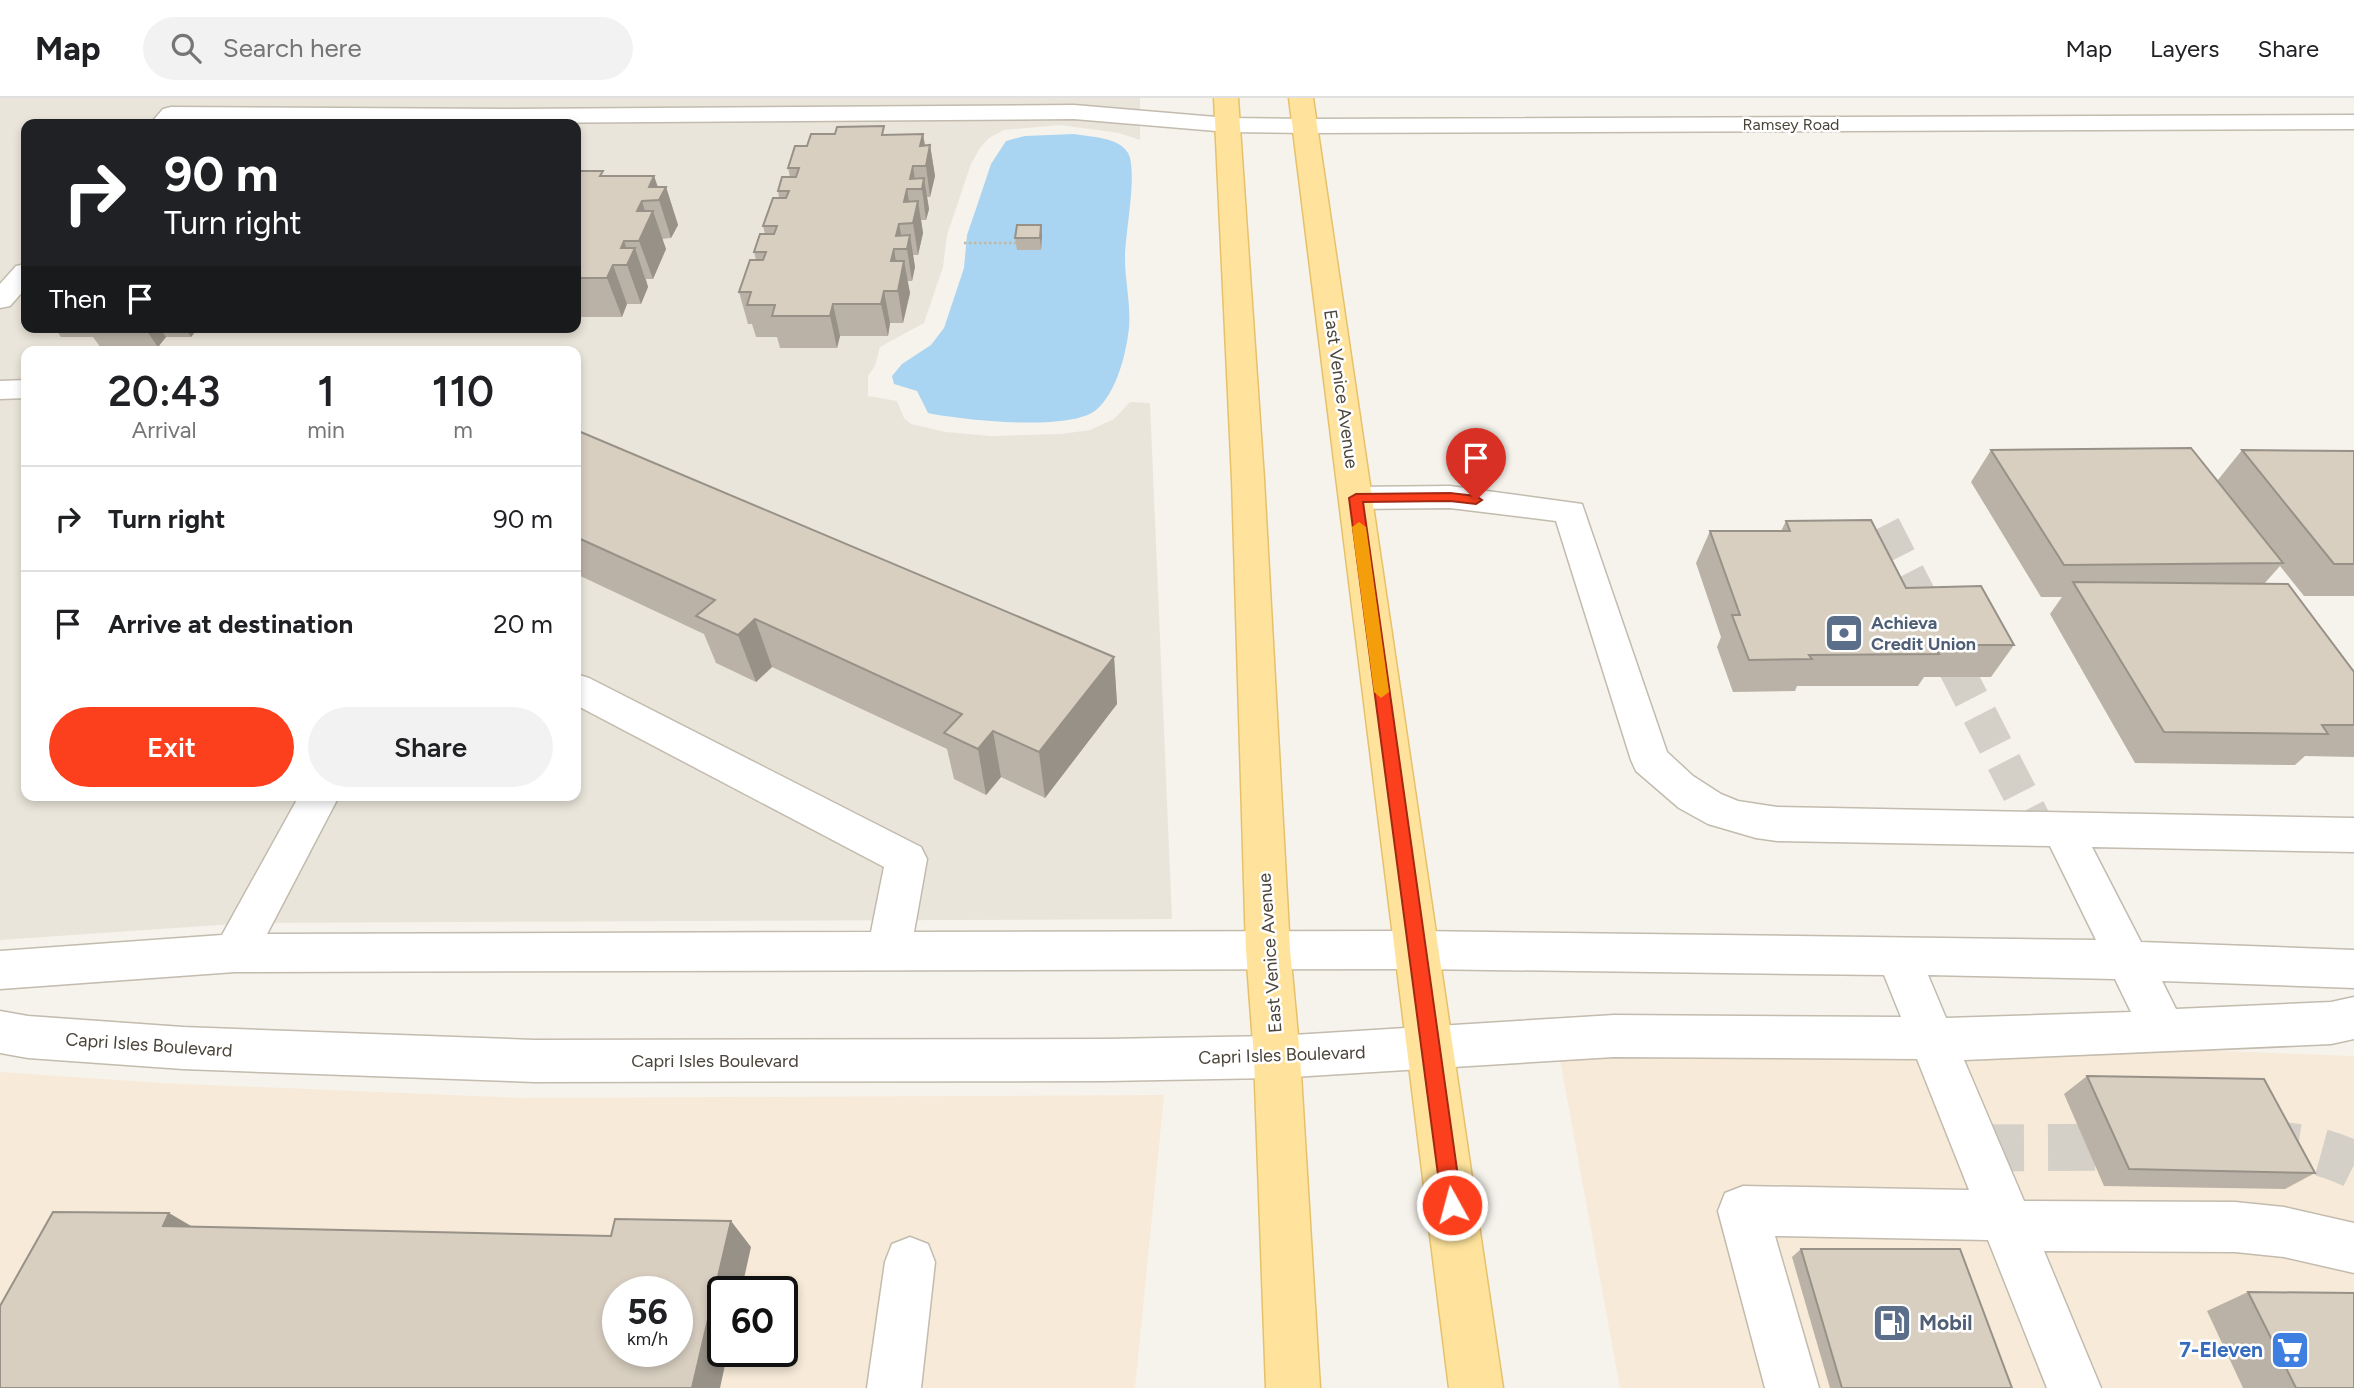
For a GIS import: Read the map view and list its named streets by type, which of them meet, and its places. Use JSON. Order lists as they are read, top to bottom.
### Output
{
  "streets": {
    "main road": ["East Venice Avenue"],
    "street": ["Ramsey Road", "Capri Isles Boulevard"]
  },
  "crossings": [
    ["Ramsey Road", "East Venice Avenue"],
    ["East Venice Avenue", "Capri Isles Boulevard"]
  ],
  "places": {
    "bank": ["Achieva Credit Union"],
    "fuel station": ["Mobil"],
    "supermarket": ["7-Eleven"]
  },
  "page": {
    "header": "Map",
    "search": "Search here",
    "nav": ["Map", "Layers", "Share"],
    "turn": ["90 m", "Turn right"],
    "then": "Then",
    "eta": [
      "20:43",
      "Arrival",
      "1",
      "min",
      "110",
      "m"
    ],
    "list": [
      {
        "name": "Turn right",
        "value": "90 m"
      },
      {
        "name": "Arrive at destination",
        "value": "20 m"
      }
    ],
    "buttons": ["Exit", "Share"],
    "speed": "56 km/h",
    "limit": "60"
  }
}
